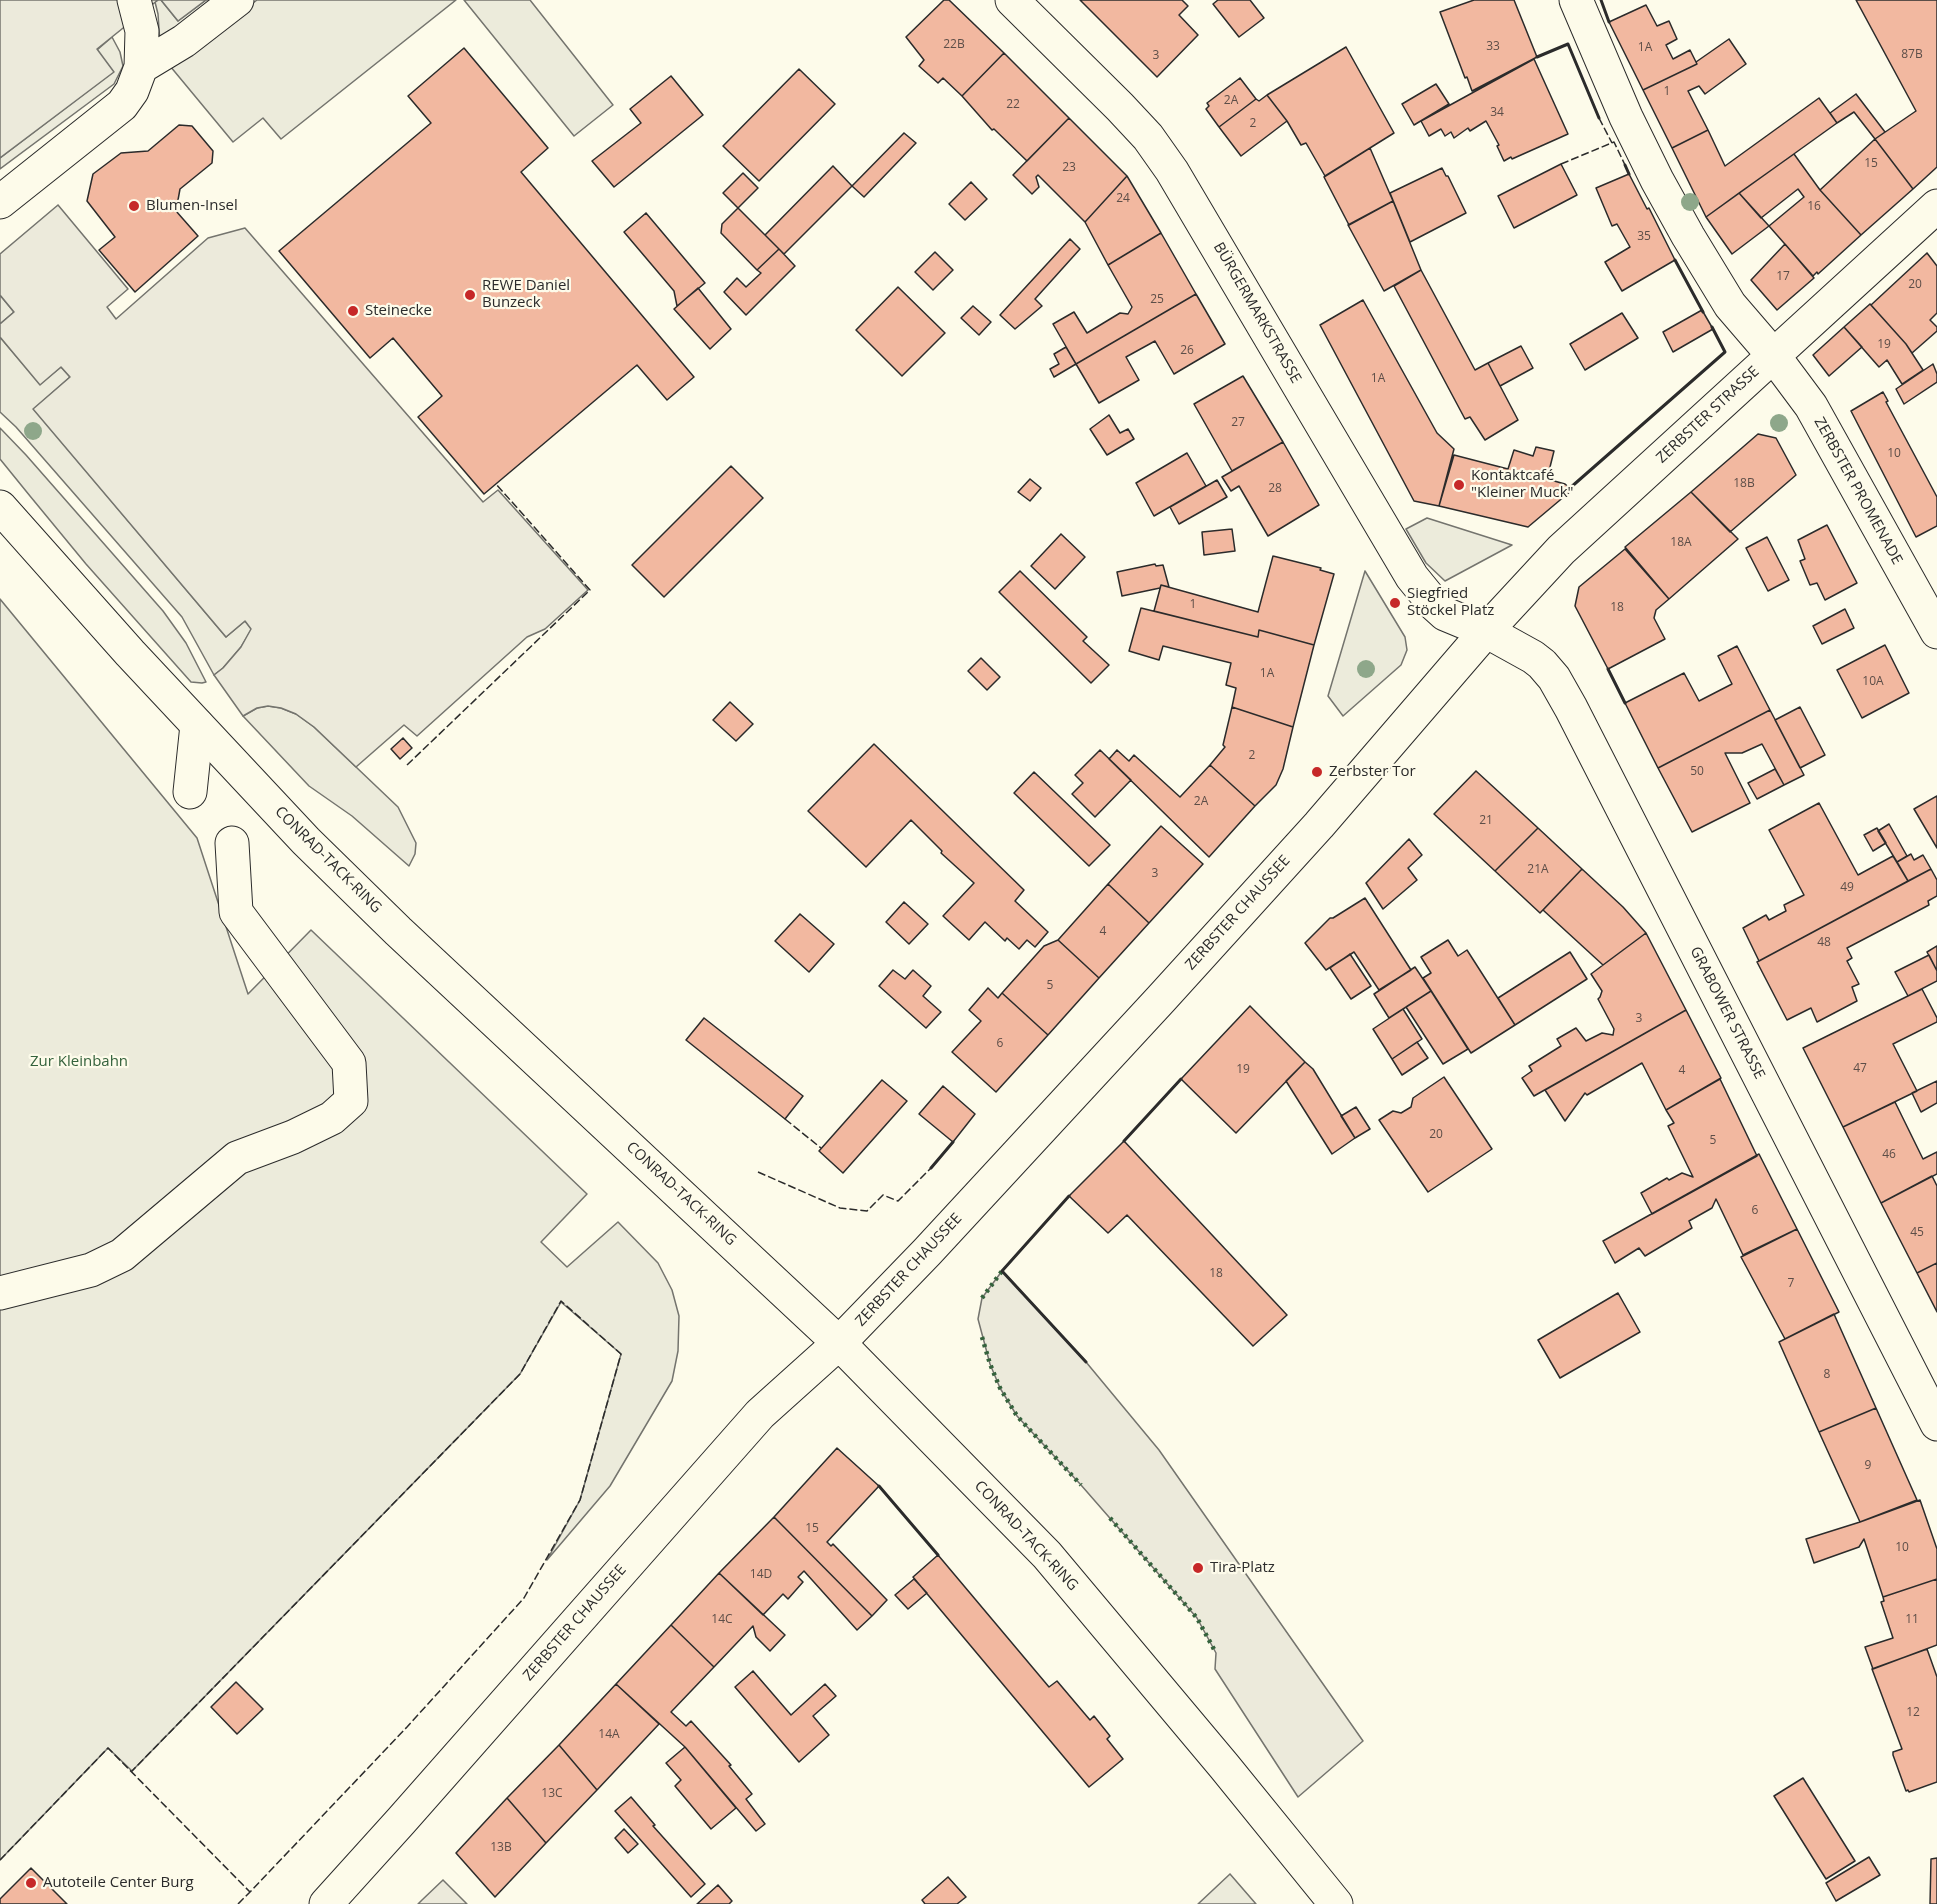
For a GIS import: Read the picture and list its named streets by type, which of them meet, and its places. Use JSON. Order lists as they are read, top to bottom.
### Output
{
  "streets": {
    "street": [
      "BÜRGERMARKSTRASSE",
      "ZERBSTER STRASSE",
      "ZERBSTER PROMENADE",
      "CONRAD-TACK-RING",
      "ZERBSTER CHAUSSEE",
      "GRABOWER STRASSE"
    ]
  },
  "crossings": [
    ["BÜRGERMARKSTRASSE", "ZERBSTER STRASSE"],
    ["BÜRGERMARKSTRASSE", "ZERBSTER CHAUSSEE"],
    ["BÜRGERMARKSTRASSE", "GRABOWER STRASSE"],
    ["ZERBSTER STRASSE", "ZERBSTER PROMENADE"],
    ["ZERBSTER STRASSE", "ZERBSTER CHAUSSEE"],
    ["ZERBSTER STRASSE", "GRABOWER STRASSE"],
    ["CONRAD-TACK-RING", "ZERBSTER CHAUSSEE"],
    ["ZERBSTER CHAUSSEE", "GRABOWER STRASSE"]
  ],
  "parks": ["Zur Kleinbahn"],
  "places": [
    "Blumen-Insel",
    "REWE Daniel Bunzeck",
    "Steinecke",
    "Kontaktcafé \"Kleiner Muck\"",
    "Siegfried Stöckel Platz",
    "Zerbster Tor",
    "Tira-Platz",
    "Autoteile Center Burg"
  ],
  "house_numbers": [
    "22B",
    "33",
    "1A",
    "87B",
    "3",
    "1",
    "2A",
    "22",
    "34",
    "2",
    "15",
    "23",
    "24",
    "16",
    "35",
    "17",
    "20",
    "25",
    "19",
    "26",
    "1A",
    "27",
    "10",
    "18B",
    "28",
    "18A",
    "1",
    "18",
    "1A",
    "10A",
    "2",
    "50",
    "2A",
    "21",
    "21A",
    "3",
    "49",
    "4",
    "48",
    "5",
    "3",
    "6",
    "47",
    "19",
    "4",
    "20",
    "5",
    "46",
    "6",
    "45",
    "18",
    "7",
    "8",
    "9",
    "15",
    "10",
    "14D",
    "14C",
    "11",
    "12",
    "14A",
    "13C",
    "13B"
  ]
}
